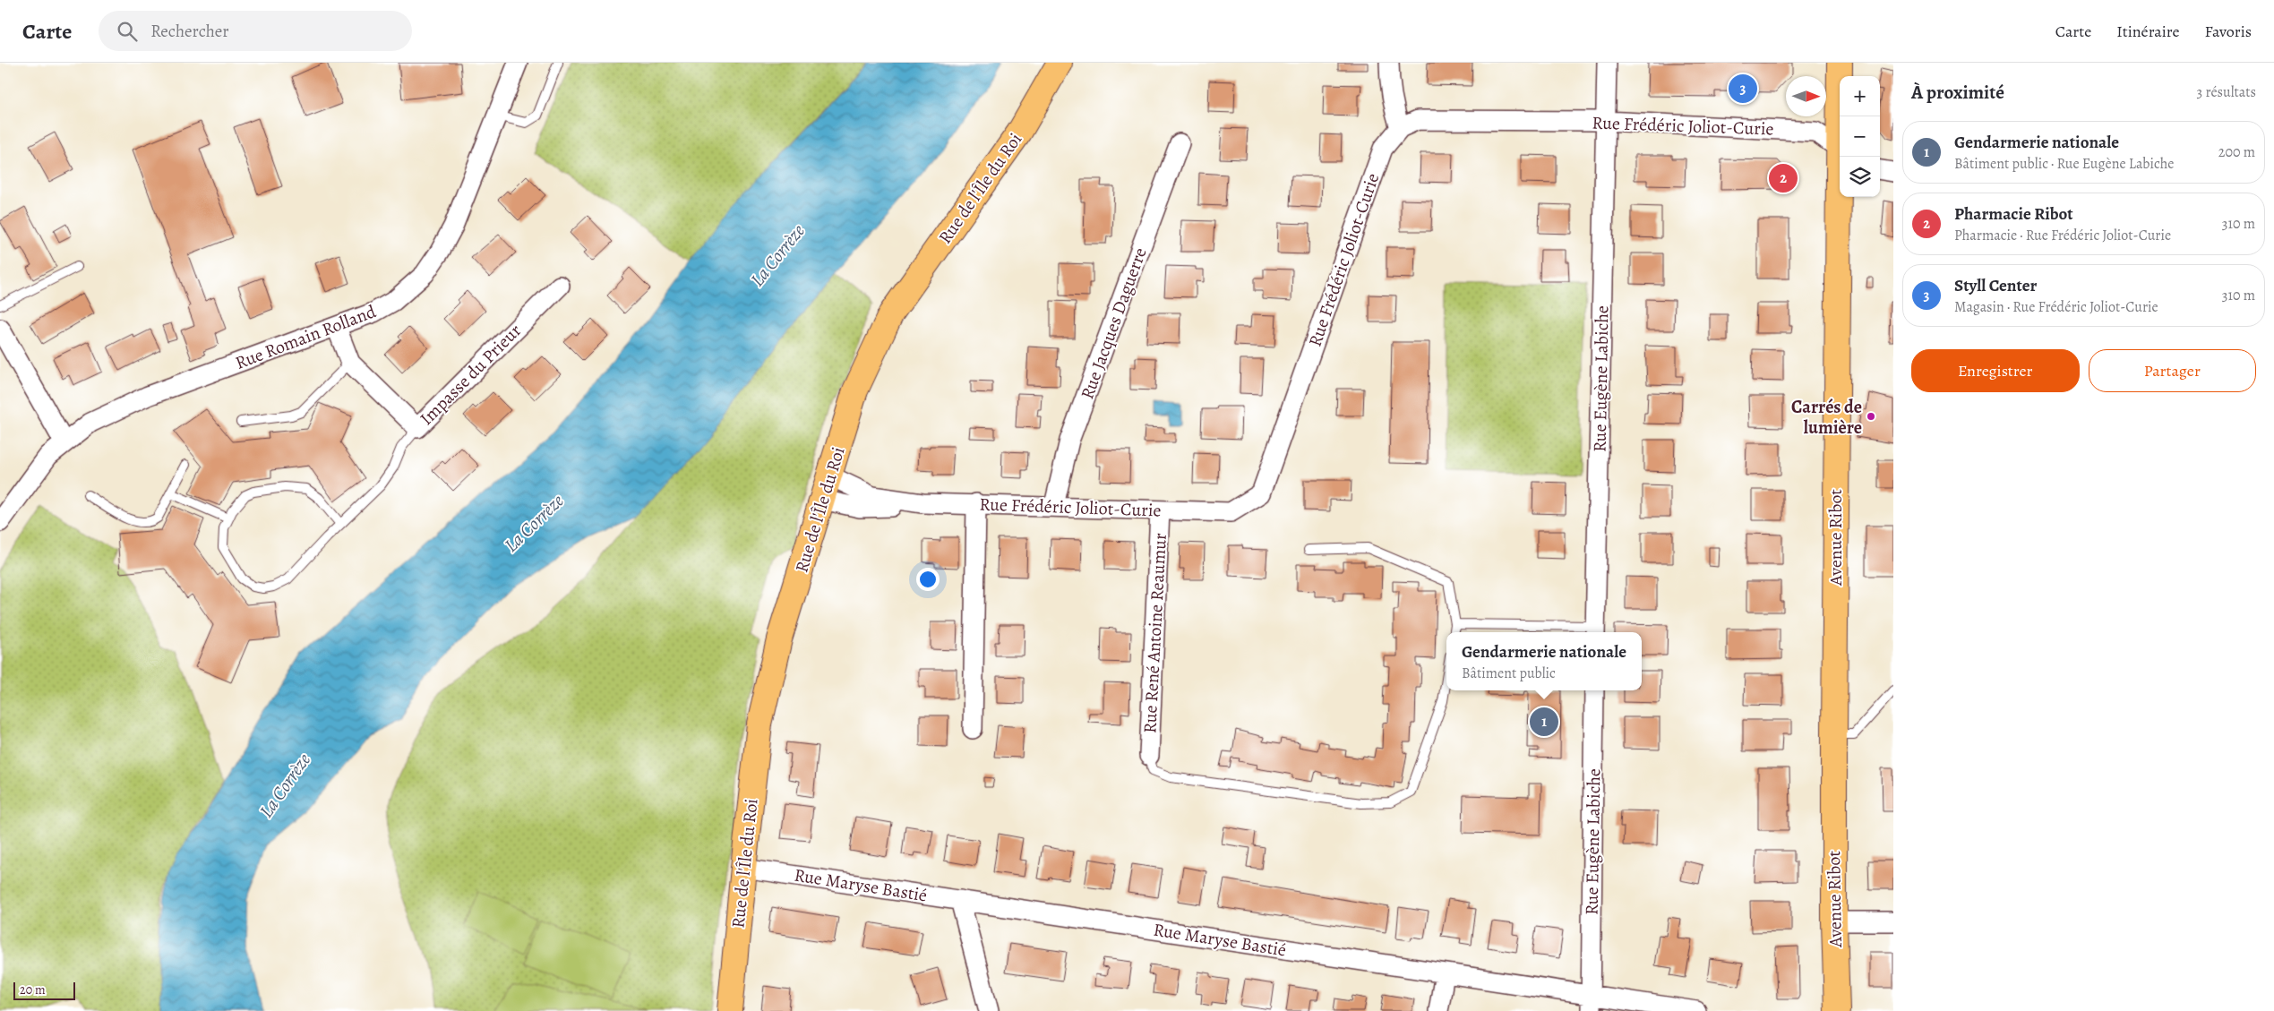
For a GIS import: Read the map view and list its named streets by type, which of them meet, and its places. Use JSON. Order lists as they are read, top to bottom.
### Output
{
  "streets": {
    "main road": ["Rue de l'Île du Roi", "Avenue Ribot"],
    "street": [
      "Rue Frédéric Joliot-Curie",
      "Rue Jacques Daguerre",
      "Rue Romain Rolland",
      "Impasse du Prieur",
      "Rue Eugène Labiche",
      "Rue René Antoine Reaumur",
      "Rue Maryse Bastié"
    ]
  },
  "crossings": [
    ["Rue Frédéric Joliot-Curie", "Rue de l'Île du Roi"],
    ["Rue Frédéric Joliot-Curie", "Rue Jacques Daguerre"],
    ["Rue Frédéric Joliot-Curie", "Rue Eugène Labiche"],
    ["Rue Frédéric Joliot-Curie", "Rue René Antoine Reaumur"],
    ["Rue de l'Île du Roi", "Rue Maryse Bastié"],
    ["Rue Romain Rolland", "Impasse du Prieur"],
    ["Rue Eugène Labiche", "Rue Maryse Bastié"]
  ],
  "water": ["La Corrèze"],
  "places": ["Carrés de lumière"],
  "scale_bar": "20 m",
  "north": "right",
  "page": {
    "header": "Carte",
    "search": "Rechercher",
    "nav": ["Carte", "Itinéraire", "Favoris"],
    "heading": ["À proximité", "3 résultats"],
    "pins": ["3", "2", "1"],
    "map_buttons": ["+", "−"],
    "list": [
      {
        "mark": "1",
        "name": "Gendarmerie nationale",
        "note": "Bâtiment public · Rue Eugène Labiche",
        "value": "200 m"
      },
      {
        "mark": "2",
        "name": "Pharmacie Ribot",
        "note": "Pharmacie · Rue Frédéric Joliot-Curie",
        "value": "310 m"
      },
      {
        "mark": "3",
        "name": "Styll Center",
        "note": "Magasin · Rue Frédéric Joliot-Curie",
        "value": "310 m"
      }
    ],
    "buttons": ["Enregistrer", "Partager"],
    "popup": ["Gendarmerie nationale", "Bâtiment public"],
    "scale": "20 m"
  }
}
